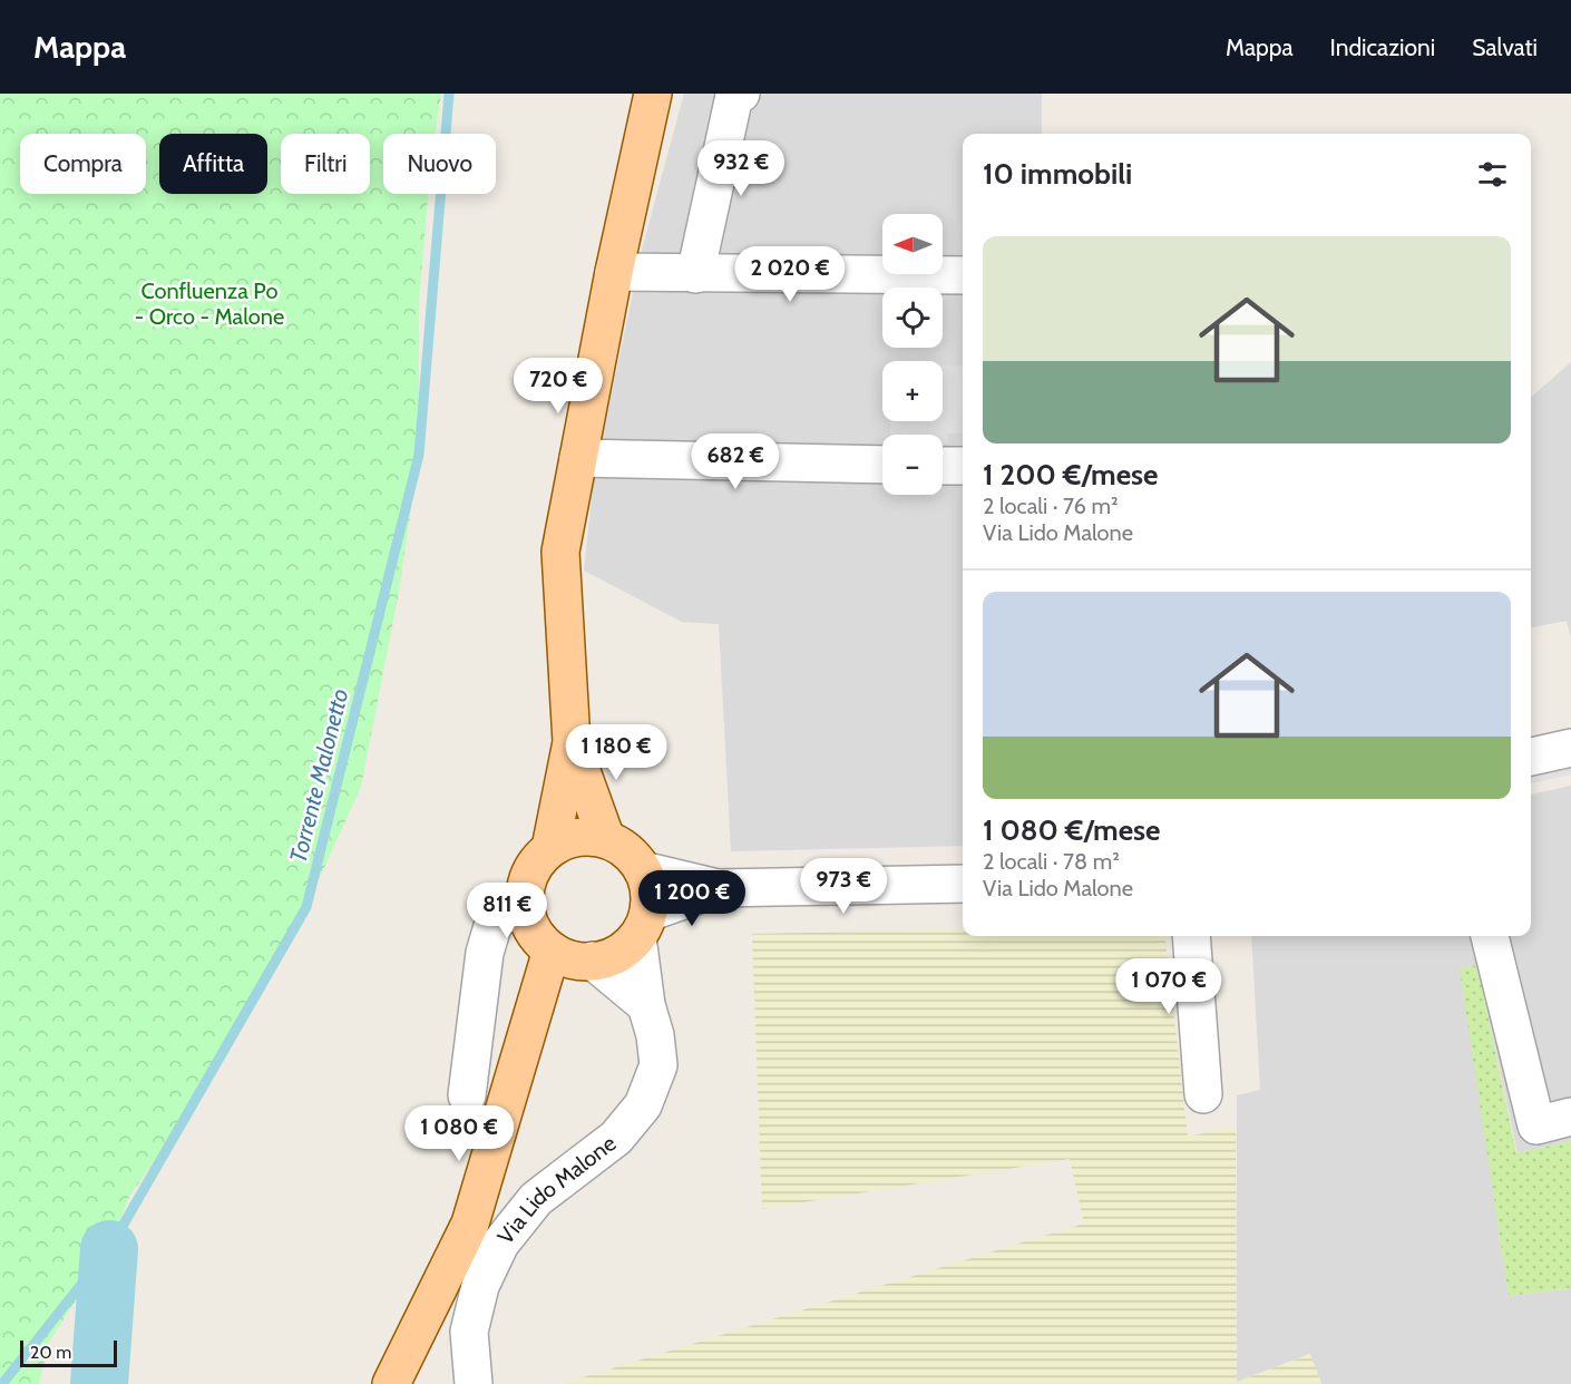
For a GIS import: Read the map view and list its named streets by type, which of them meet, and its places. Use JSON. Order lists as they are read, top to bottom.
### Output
{
  "streets": {
    "street": ["Via Lido Malone"]
  },
  "water": ["Torrente Malonetto"],
  "parks": ["Confluenza Po - Orco - Malone"],
  "scale_bar": "20 m",
  "north": "left",
  "page": {
    "header": "Mappa",
    "nav": ["Mappa", "Indicazioni", "Salvati"],
    "chip": [
      "Compra",
      "Affitta",
      "Filtri",
      "Nuovo"
    ],
    "heading": "10 immobili",
    "price": [
      "932 €",
      "2 020 €",
      "720 €",
      "682 €",
      "1 180 €",
      "973 €",
      "1 200 €",
      "811 €",
      "1 070 €",
      "1 080 €"
    ],
    "map_buttons": ["+", "−"],
    "list": [
      {
        "name": "1 200 €/mese",
        "note": "2 locali · 76 m² · Via Lido Malone"
      },
      {
        "name": "1 080 €/mese",
        "note": "2 locali · 78 m² · Via Lido Malone"
      }
    ],
    "scale": "20 m"
  }
}
